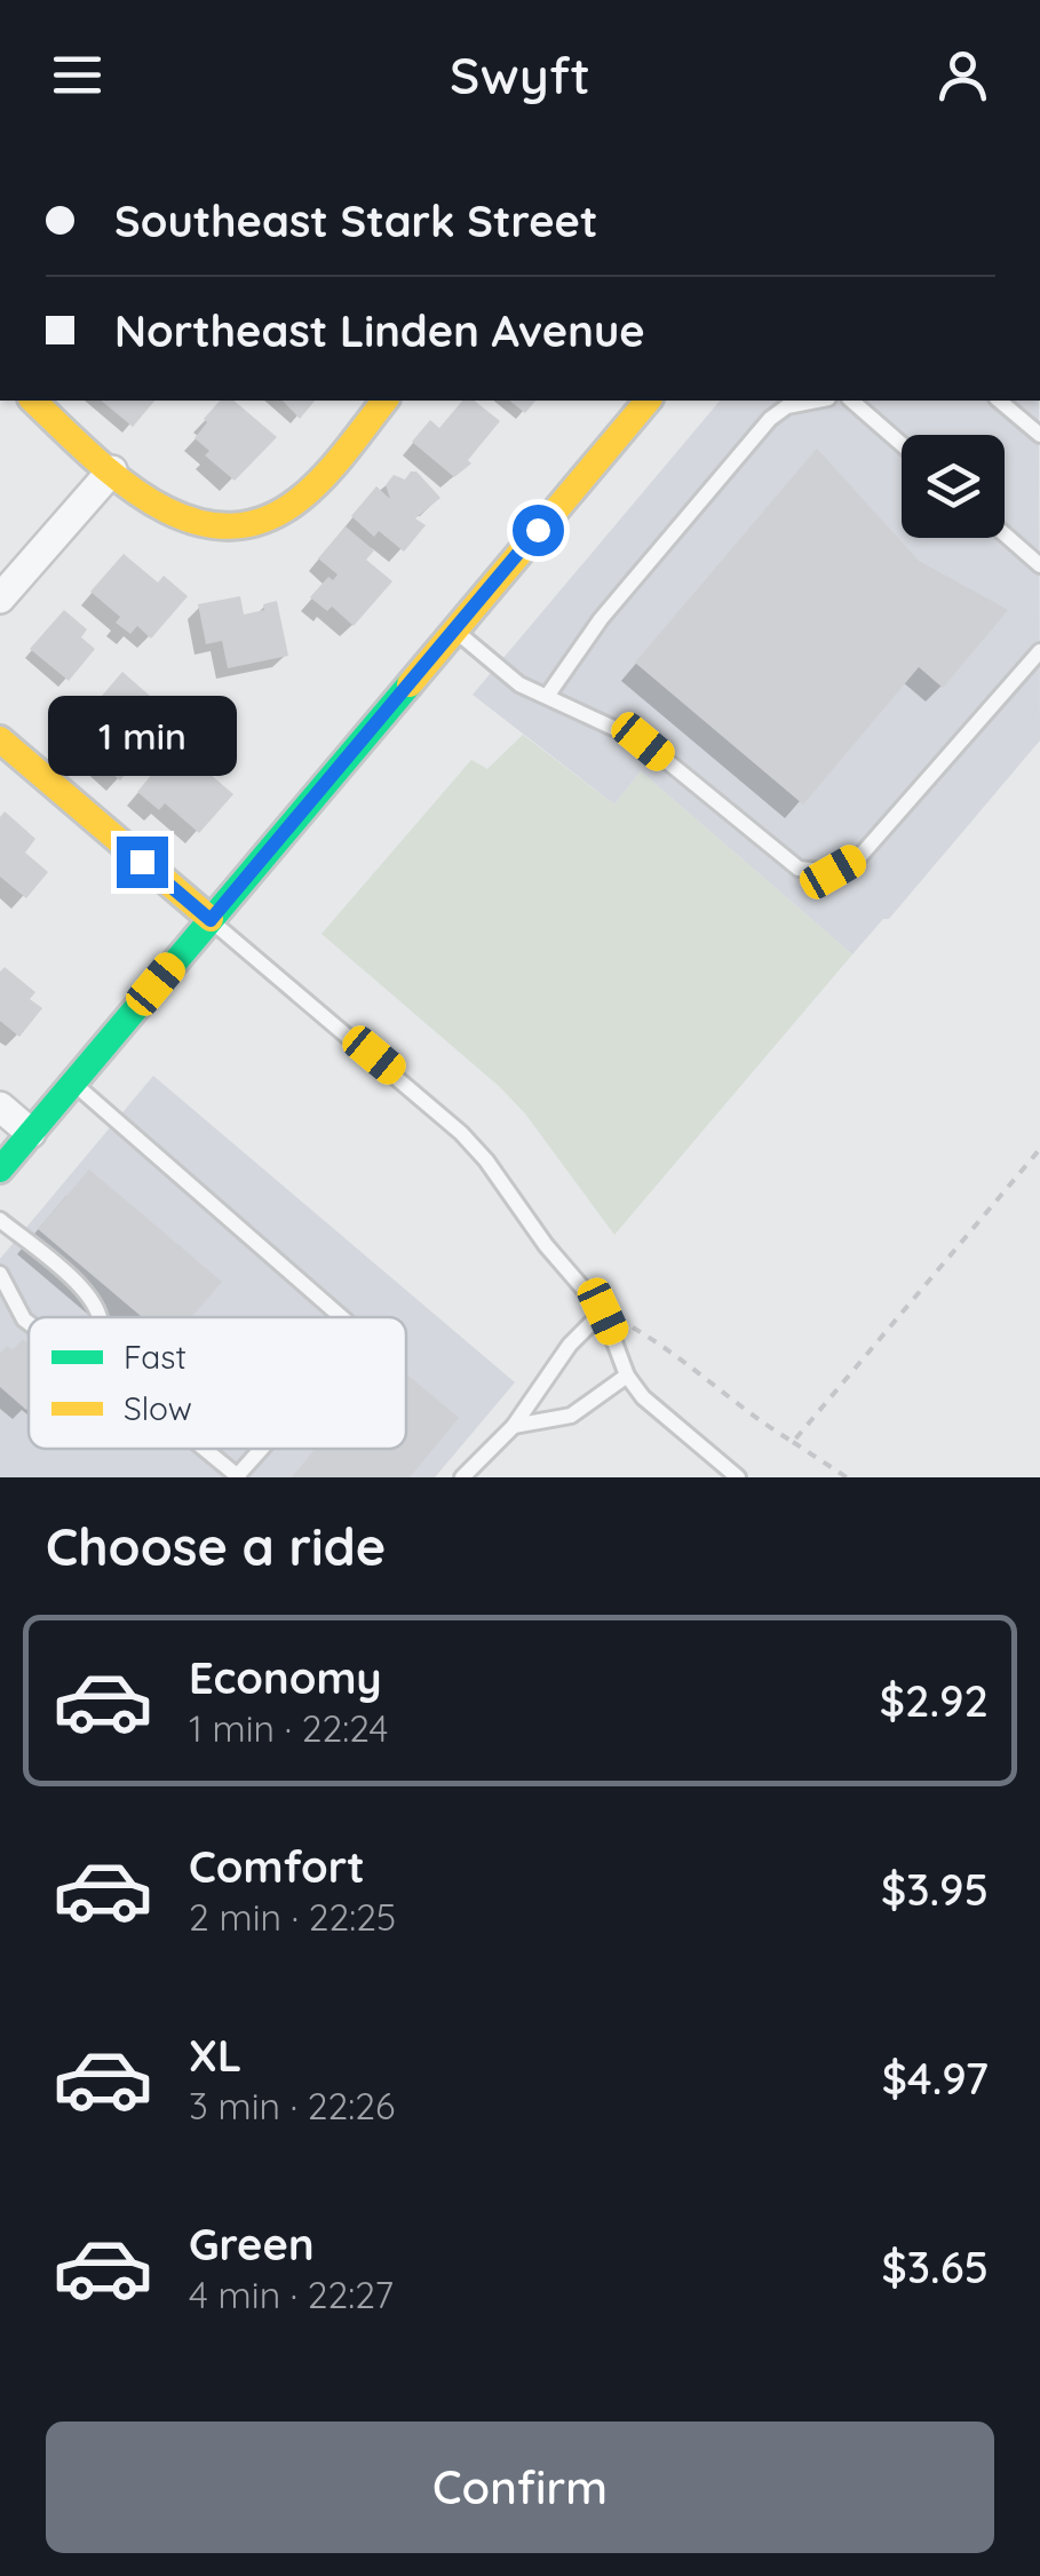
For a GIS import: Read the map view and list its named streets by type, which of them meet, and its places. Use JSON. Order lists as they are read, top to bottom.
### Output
{
  "legend": ["Fast", "Slow"],
  "page": {
    "header": "Swyft",
    "banner": ["Southeast Stark Street", "Northeast Linden Avenue"],
    "bubble": "1 min",
    "heading": "Choose a ride",
    "list": [
      {
        "name": "Economy",
        "note": "1 min · 22:24",
        "value": "$2.92"
      },
      {
        "name": "Comfort",
        "note": "2 min · 22:25",
        "value": "$3.95"
      },
      {
        "name": "XL",
        "note": "3 min · 22:26",
        "value": "$4.97"
      },
      {
        "name": "Green",
        "note": "4 min · 22:27",
        "value": "$3.65"
      }
    ],
    "buttons": "Confirm"
  }
}
